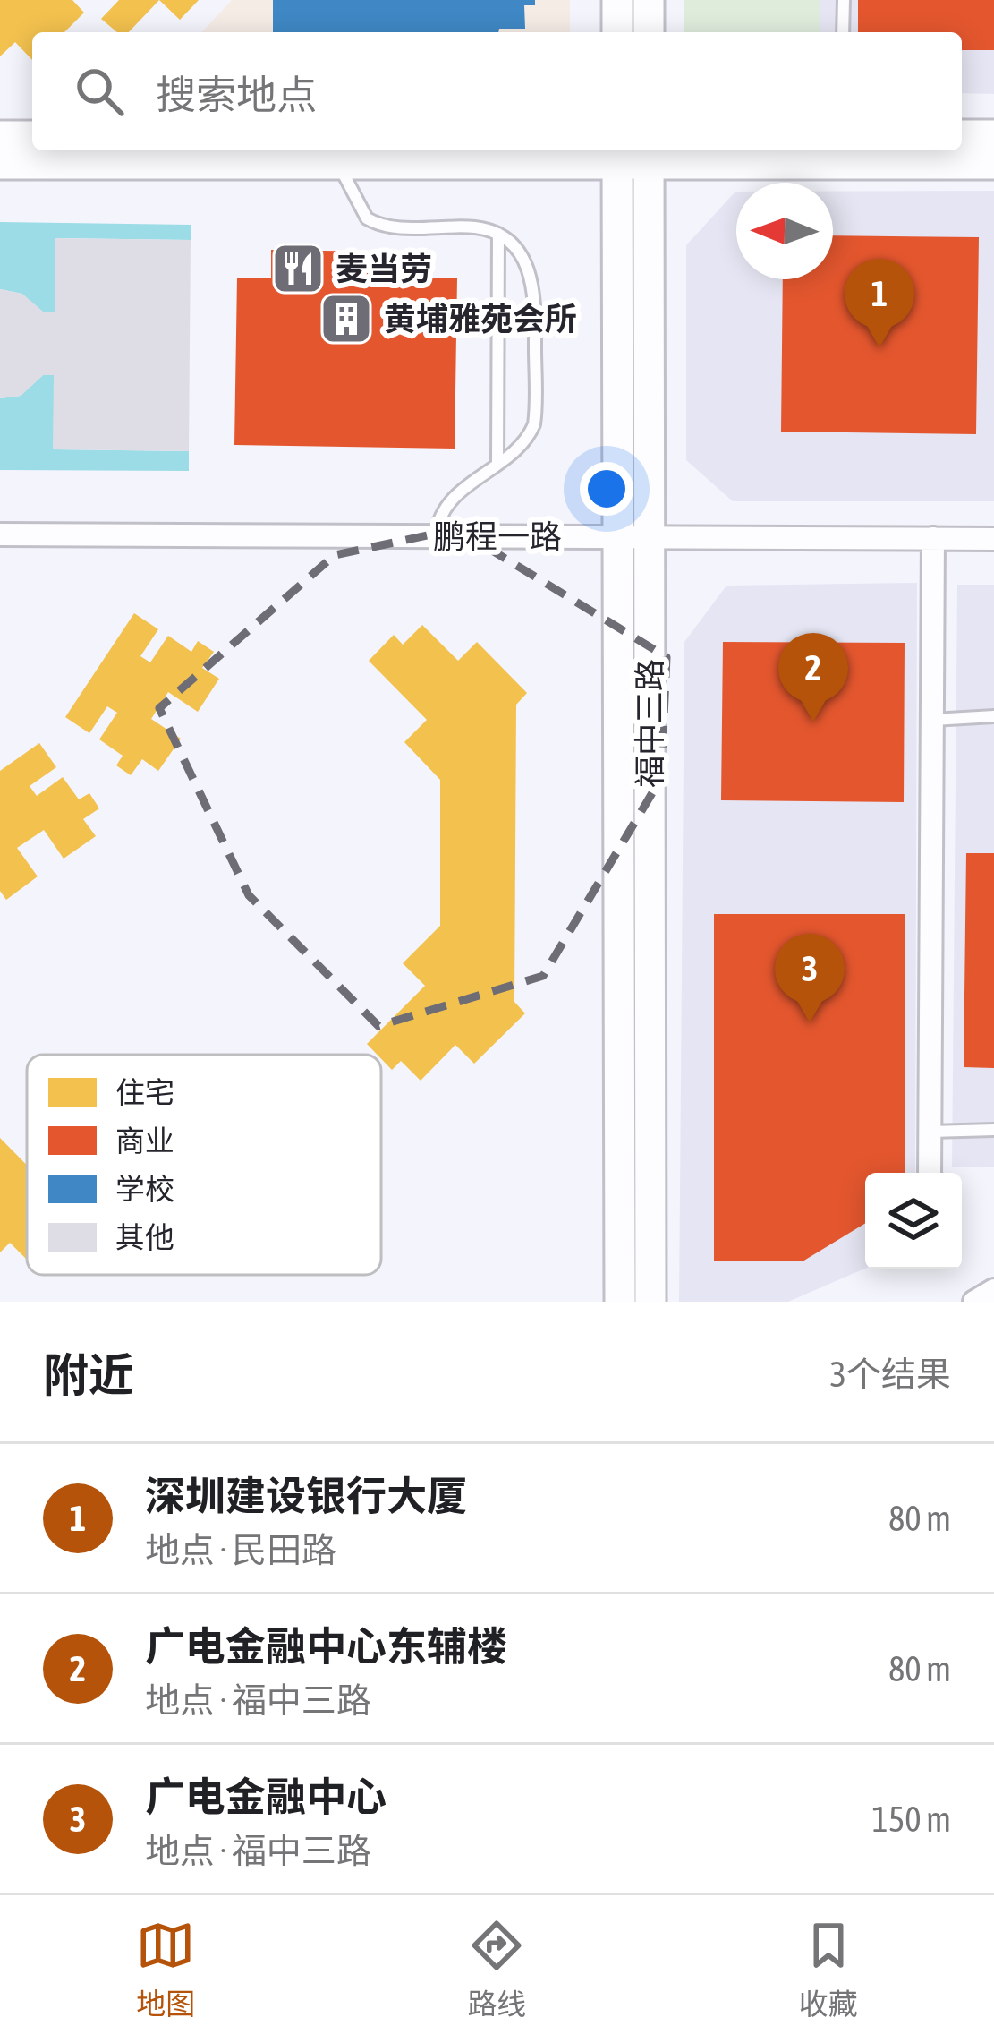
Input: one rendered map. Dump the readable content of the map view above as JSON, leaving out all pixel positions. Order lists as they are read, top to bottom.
{
  "streets": {
    "street": ["鹏程一路", "福中三路"]
  },
  "crossings": [
    ["鹏程一路", "福中三路"]
  ],
  "places": {
    "restaurant": ["麦当劳"],
    "building": ["黄埔雅苑会所"]
  },
  "legend": [
    "住宅",
    "商业",
    "学校",
    "其他"
  ],
  "north": "left",
  "page": {
    "search": "搜索地点",
    "pins": ["1", "2", "3"],
    "heading": ["附近", "3个结果"],
    "list": [
      {
        "mark": "1",
        "name": "深圳建设银行大厦",
        "note": "地点 · 民田路",
        "value": "80 m"
      },
      {
        "mark": "2",
        "name": "广电金融中心东辅楼",
        "note": "地点 · 福中三路",
        "value": "80 m"
      },
      {
        "mark": "3",
        "name": "广电金融中心",
        "note": "地点 · 福中三路",
        "value": "150 m"
      }
    ],
    "nav": ["地图", "路线", "收藏"]
  }
}
